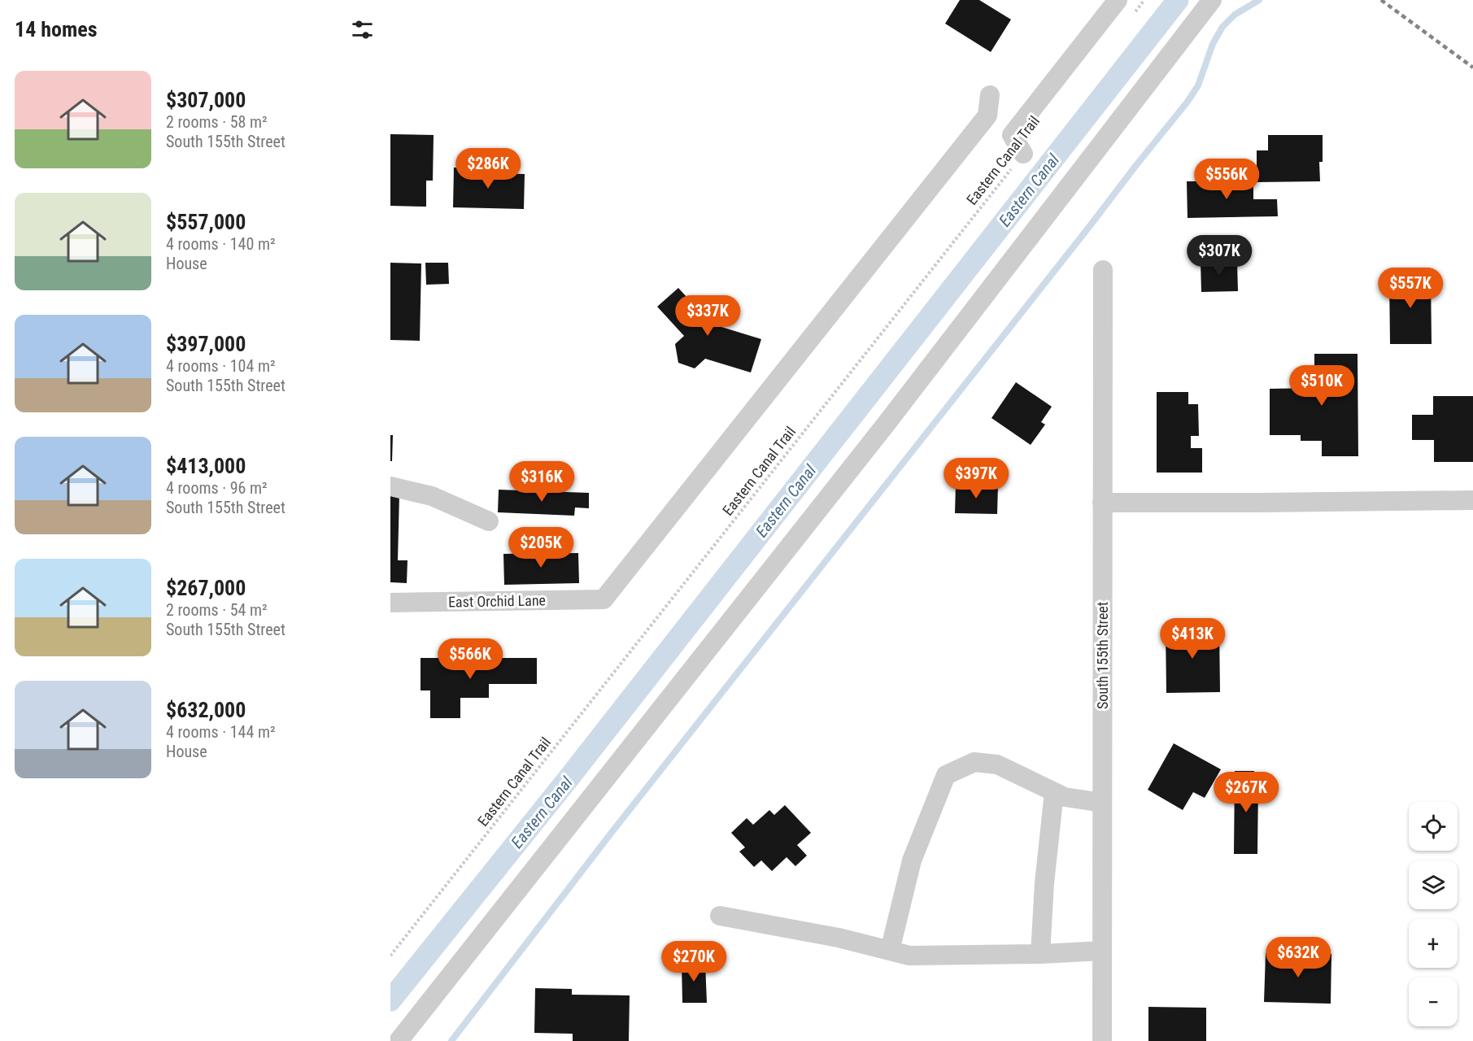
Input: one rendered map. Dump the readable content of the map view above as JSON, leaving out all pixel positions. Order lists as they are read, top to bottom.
{
  "streets": {
    "street": ["East Orchid Lane", "South 155th Street"],
    "path": ["Eastern Canal Trail"]
  },
  "water": ["Eastern Canal"],
  "page": {
    "heading": "14 homes",
    "list": [
      {
        "name": "$307,000",
        "note": "2 rooms · 58 m² · South 155th Street"
      },
      {
        "name": "$557,000",
        "note": "4 rooms · 140 m² · House"
      },
      {
        "name": "$397,000",
        "note": "4 rooms · 104 m² · South 155th Street"
      },
      {
        "name": "$413,000",
        "note": "4 rooms · 96 m² · South 155th Street"
      },
      {
        "name": "$267,000",
        "note": "2 rooms · 54 m² · South 155th Street"
      },
      {
        "name": "$632,000",
        "note": "4 rooms · 144 m² · House"
      }
    ],
    "price": [
      "$286K",
      "$556K",
      "$307K",
      "$557K",
      "$337K",
      "$510K",
      "$397K",
      "$316K",
      "$205K",
      "$413K",
      "$566K",
      "$267K",
      "$632K",
      "$270K"
    ],
    "map_buttons": ["+", "−"]
  }
}
